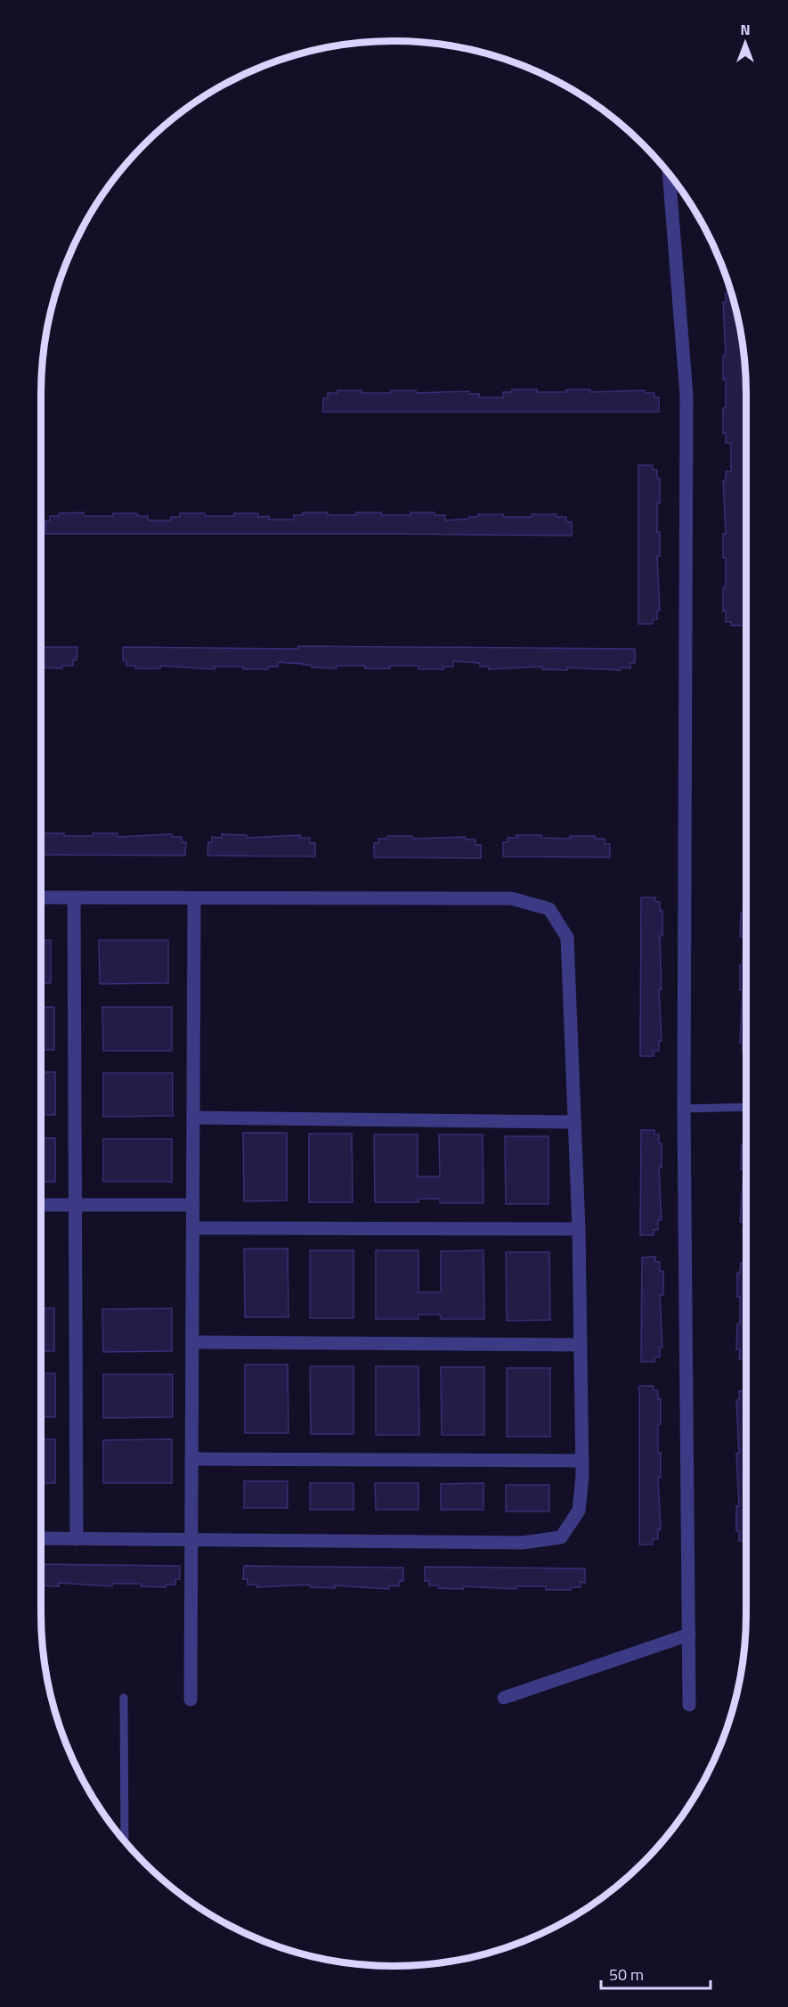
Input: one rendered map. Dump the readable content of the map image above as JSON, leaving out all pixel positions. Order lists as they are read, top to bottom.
{
  "scale_bar": "50 m",
  "north": "top"
}
